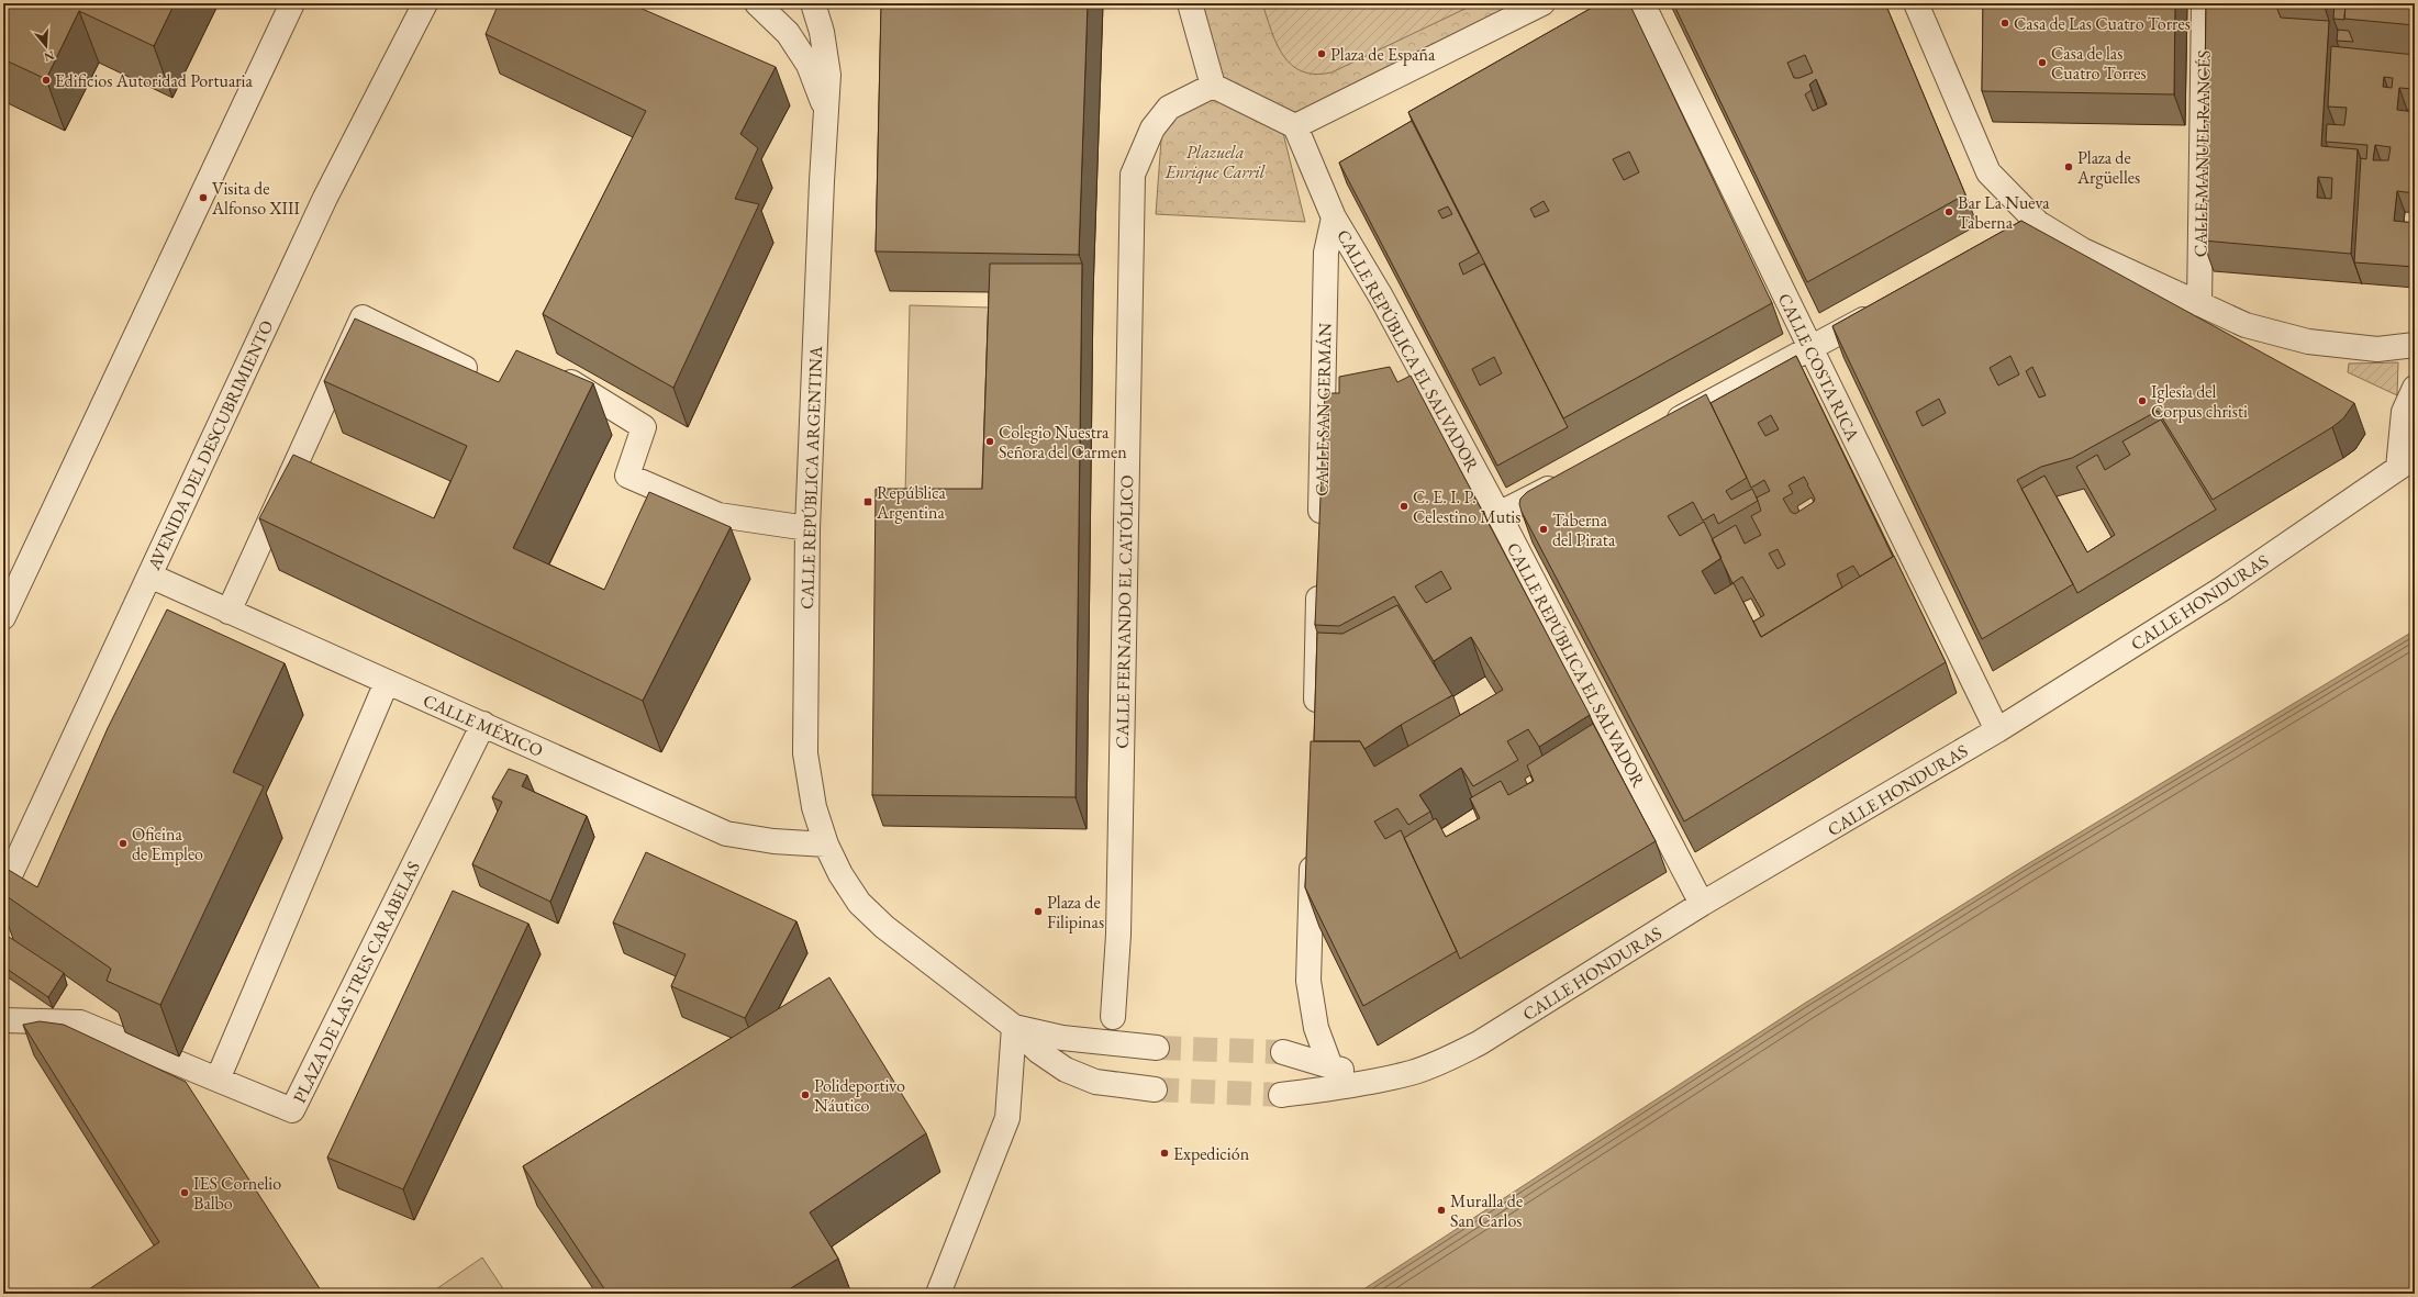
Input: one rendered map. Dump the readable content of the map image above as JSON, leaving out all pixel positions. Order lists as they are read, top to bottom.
{
  "streets": {
    "street": [
      "CALLE MANUEL RANCÉS",
      "CALLE REPÚBLICA EL SALVADOR",
      "CALLE COSTA RICA",
      "CALLE SAN GERMÁN",
      "AVENIDA DEL DESCUBRIMIENTO",
      "CALLE REPÚBLICA ARGENTINA",
      "CALLE HONDURAS",
      "CALLE FERNANDO EL CATÓLICO",
      "CALLE MÉXICO",
      "PLAZA DE LAS TRES CARABELAS"
    ]
  },
  "crossings": [
    ["CALLE REPÚBLICA EL SALVADOR", "CALLE SAN GERMÁN"],
    ["CALLE REPÚBLICA EL SALVADOR", "CALLE HONDURAS"],
    ["CALLE COSTA RICA", "CALLE HONDURAS"],
    ["AVENIDA DEL DESCUBRIMIENTO", "CALLE MÉXICO"],
    ["CALLE REPÚBLICA ARGENTINA", "CALLE MÉXICO"],
    ["CALLE MÉXICO", "PLAZA DE LAS TRES CARABELAS"]
  ],
  "parks": ["Plazuela Enrique Carril"],
  "places": {
    "other": [
      "Casa de Las Cuatro Torres",
      "Plaza de España",
      "Casa de las Cuatro Torres",
      "Edificios Autoridad Portuaria",
      "Plaza de Argüelles",
      "Visita de Alfonso XIII",
      "Bar La Nueva Taberna",
      "Iglesia del Corpus christi",
      "Colegio Nuestra Señora del Carmen",
      "C. E. I. P. Celestino Mutis",
      "Taberna del Pirata",
      "Oficina de Empleo",
      "Plaza de Filipinas",
      "Polideportivo Náutico",
      "Expedición",
      "IES Cornelio Balbo",
      "Muralla de San Carlos"
    ],
    "transit": ["República Argentina"]
  },
  "north": "bottom"
}
